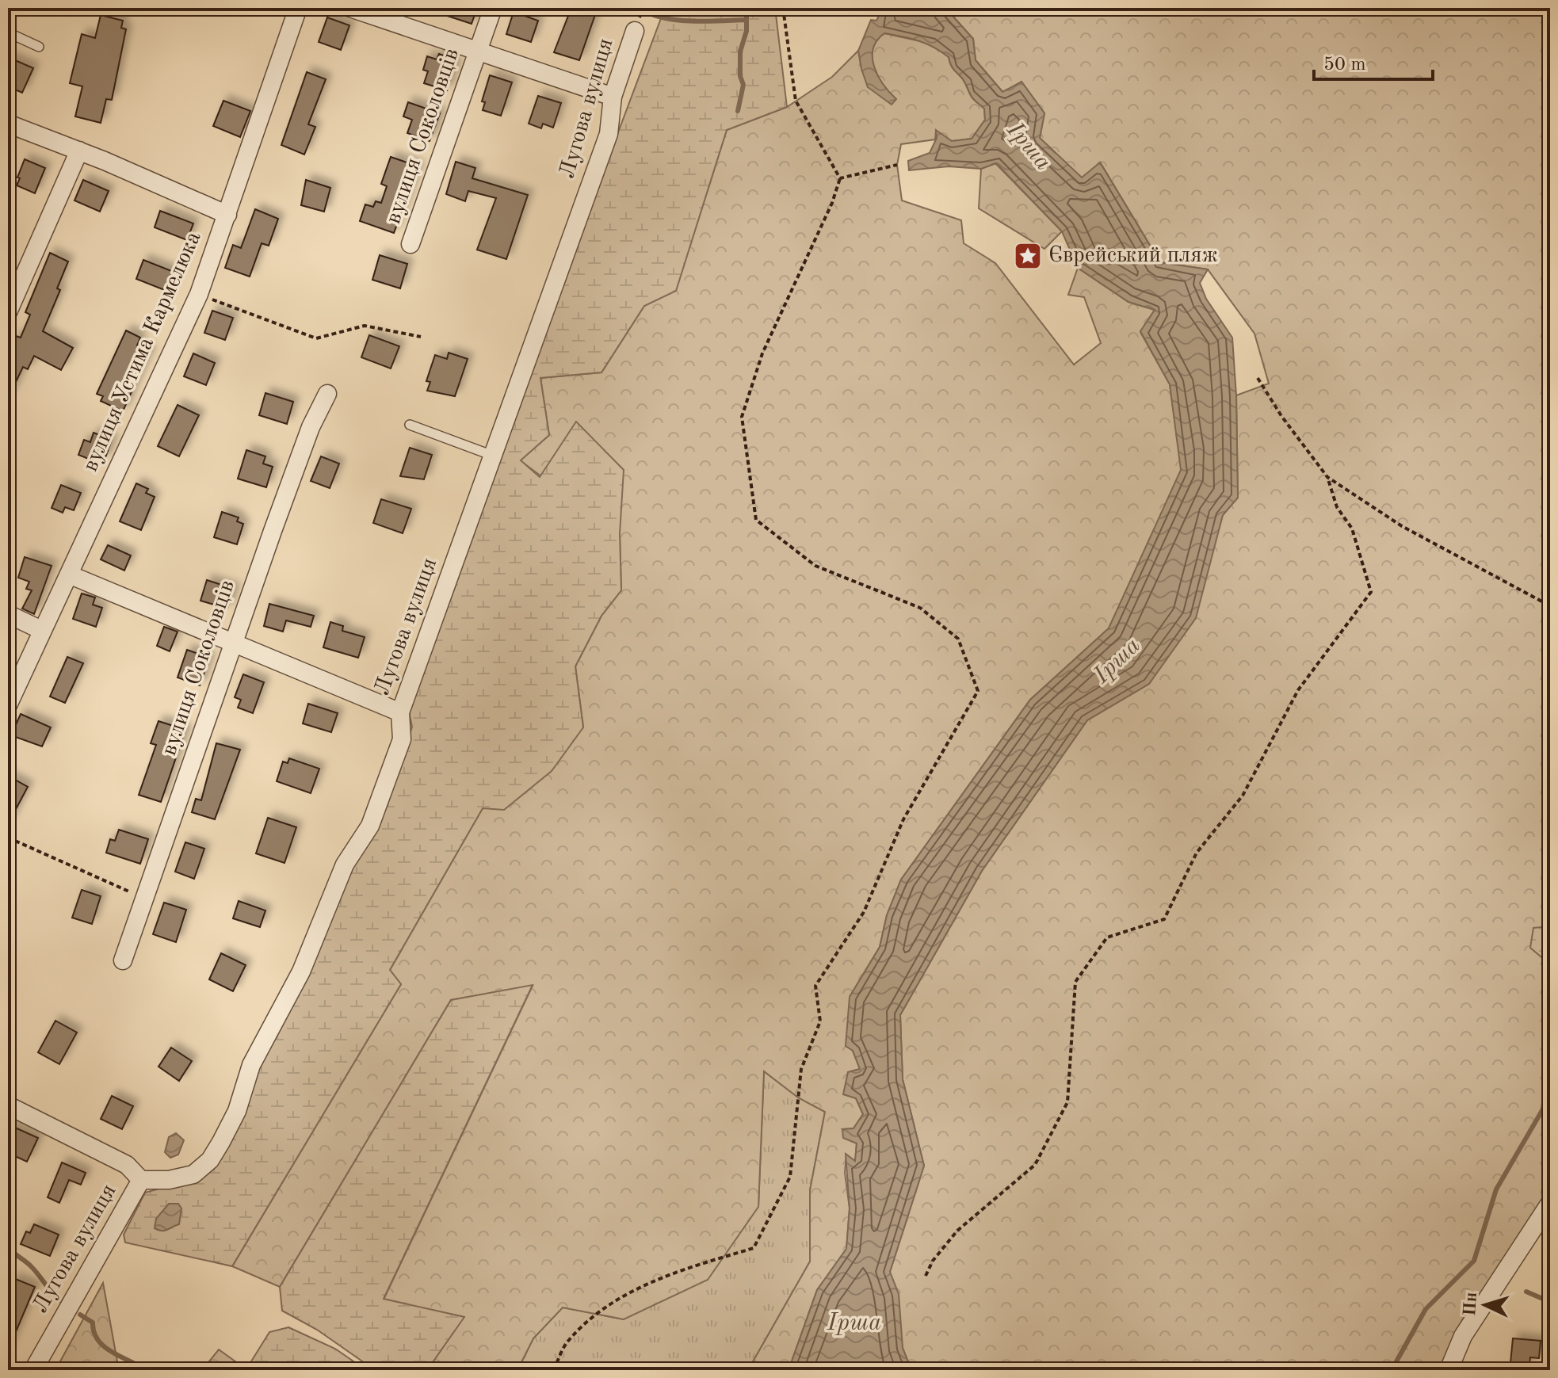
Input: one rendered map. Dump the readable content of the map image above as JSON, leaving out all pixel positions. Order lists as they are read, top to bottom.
{
  "streets": {
    "street": ["Лугова вулиця", "вулиця Соколовців", "вулиця Устима Кармелюка"]
  },
  "water": ["Ірша"],
  "places": {
    "place": ["Єврейський пляж"]
  },
  "scale_bar": "50 m",
  "north": "left"
}
